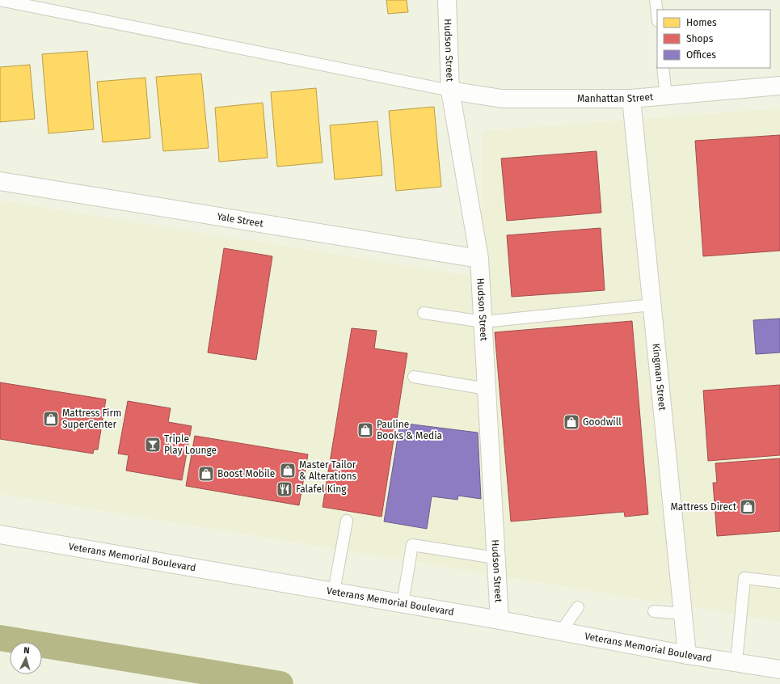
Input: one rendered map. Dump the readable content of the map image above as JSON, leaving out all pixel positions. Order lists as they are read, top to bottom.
{
  "streets": {
    "street": [
      "Hudson Street",
      "Manhattan Street",
      "Yale Street",
      "Kingman Street",
      "Veterans Memorial Boulevard"
    ]
  },
  "crossings": [
    ["Hudson Street", "Manhattan Street"],
    ["Hudson Street", "Yale Street"],
    ["Hudson Street", "Veterans Memorial Boulevard"],
    ["Manhattan Street", "Kingman Street"],
    ["Kingman Street", "Veterans Memorial Boulevard"]
  ],
  "places": {
    "shop": [
      "Mattress Firm SuperCenter",
      "Goodwill",
      "Pauline Books & Media",
      "Master Tailor & Alterations",
      "Boost Mobile",
      "Mattress Direct"
    ],
    "bar": ["Triple Play Lounge"],
    "restaurant": ["Falafel King"]
  },
  "legend": ["Homes", "Shops", "Offices"],
  "north": "top"
}
